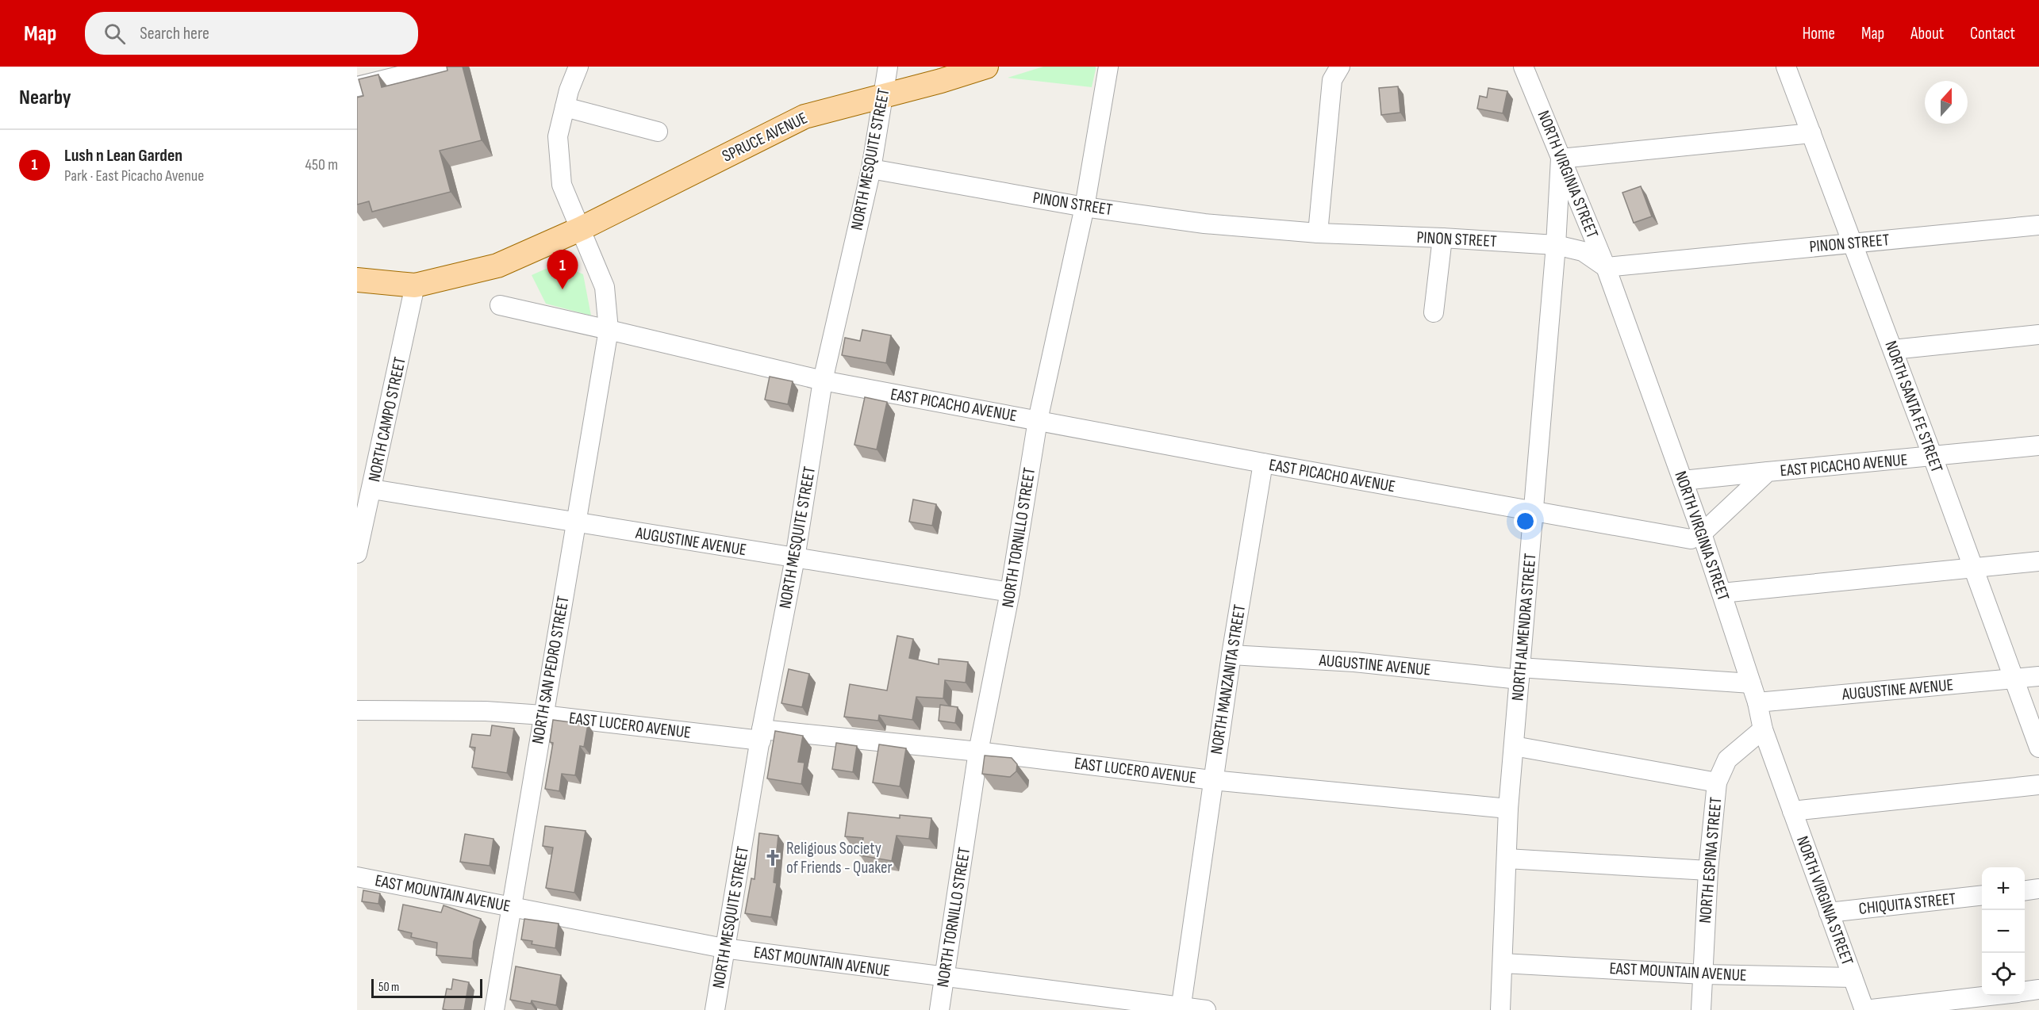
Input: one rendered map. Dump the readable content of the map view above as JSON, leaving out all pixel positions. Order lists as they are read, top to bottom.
{
  "streets": {
    "main road": ["SPRUCE AVENUE"],
    "street": [
      "NORTH MESQUITE STREET",
      "NORTH VIRGINIA STREET",
      "PINON STREET",
      "EAST PICACHO AVENUE",
      "NORTH SANTA FE STREET",
      "NORTH CAMPO STREET",
      "NORTH TORNILLO STREET",
      "AUGUSTINE AVENUE",
      "NORTH ALMENDRA STREET",
      "NORTH SAN PEDRO STREET",
      "NORTH MANZANITA STREET",
      "EAST LUCERO AVENUE",
      "NORTH ESPINA STREET",
      "EAST MOUNTAIN AVENUE",
      "CHIQUITA STREET"
    ]
  },
  "crossings": [
    ["SPRUCE AVENUE", "NORTH MESQUITE STREET"],
    ["NORTH MESQUITE STREET", "PINON STREET"],
    ["NORTH MESQUITE STREET", "EAST PICACHO AVENUE"],
    ["NORTH MESQUITE STREET", "AUGUSTINE AVENUE"],
    ["NORTH MESQUITE STREET", "EAST LUCERO AVENUE"],
    ["NORTH MESQUITE STREET", "EAST MOUNTAIN AVENUE"],
    ["NORTH VIRGINIA STREET", "PINON STREET"],
    ["NORTH VIRGINIA STREET", "EAST PICACHO AVENUE"],
    ["NORTH VIRGINIA STREET", "AUGUSTINE AVENUE"],
    ["NORTH VIRGINIA STREET", "NORTH ALMENDRA STREET"],
    ["NORTH VIRGINIA STREET", "NORTH ESPINA STREET"],
    ["NORTH VIRGINIA STREET", "EAST MOUNTAIN AVENUE"],
    ["NORTH VIRGINIA STREET", "CHIQUITA STREET"],
    ["PINON STREET", "NORTH SANTA FE STREET"],
    ["PINON STREET", "NORTH TORNILLO STREET"],
    ["PINON STREET", "NORTH ALMENDRA STREET"],
    ["EAST PICACHO AVENUE", "NORTH SANTA FE STREET"],
    ["EAST PICACHO AVENUE", "NORTH TORNILLO STREET"],
    ["EAST PICACHO AVENUE", "NORTH ALMENDRA STREET"],
    ["EAST PICACHO AVENUE", "NORTH SAN PEDRO STREET"],
    ["EAST PICACHO AVENUE", "NORTH MANZANITA STREET"],
    ["NORTH SANTA FE STREET", "AUGUSTINE AVENUE"],
    ["NORTH CAMPO STREET", "AUGUSTINE AVENUE"],
    ["NORTH TORNILLO STREET", "AUGUSTINE AVENUE"],
    ["NORTH TORNILLO STREET", "EAST LUCERO AVENUE"],
    ["NORTH TORNILLO STREET", "EAST MOUNTAIN AVENUE"],
    ["AUGUSTINE AVENUE", "NORTH ALMENDRA STREET"],
    ["AUGUSTINE AVENUE", "NORTH SAN PEDRO STREET"],
    ["AUGUSTINE AVENUE", "NORTH MANZANITA STREET"],
    ["NORTH ALMENDRA STREET", "EAST LUCERO AVENUE"],
    ["NORTH ALMENDRA STREET", "EAST MOUNTAIN AVENUE"],
    ["NORTH SAN PEDRO STREET", "EAST LUCERO AVENUE"],
    ["NORTH SAN PEDRO STREET", "EAST MOUNTAIN AVENUE"],
    ["NORTH MANZANITA STREET", "EAST LUCERO AVENUE"],
    ["NORTH MANZANITA STREET", "EAST MOUNTAIN AVENUE"],
    ["NORTH ESPINA STREET", "EAST MOUNTAIN AVENUE"]
  ],
  "places": {
    "church": ["Religious Society of Friends - Quaker"]
  },
  "scale_bar": "50 m",
  "north": "top",
  "page": {
    "header": "Map",
    "search": "Search here",
    "nav": [
      "Home",
      "Map",
      "About",
      "Contact"
    ],
    "heading": "Nearby",
    "list": [
      {
        "mark": "1",
        "name": "Lush n Lean Garden",
        "note": "Park · East Picacho Avenue",
        "value": "450 m"
      }
    ],
    "pins": "1",
    "map_buttons": ["+", "−"],
    "scale": "50 m"
  }
}
